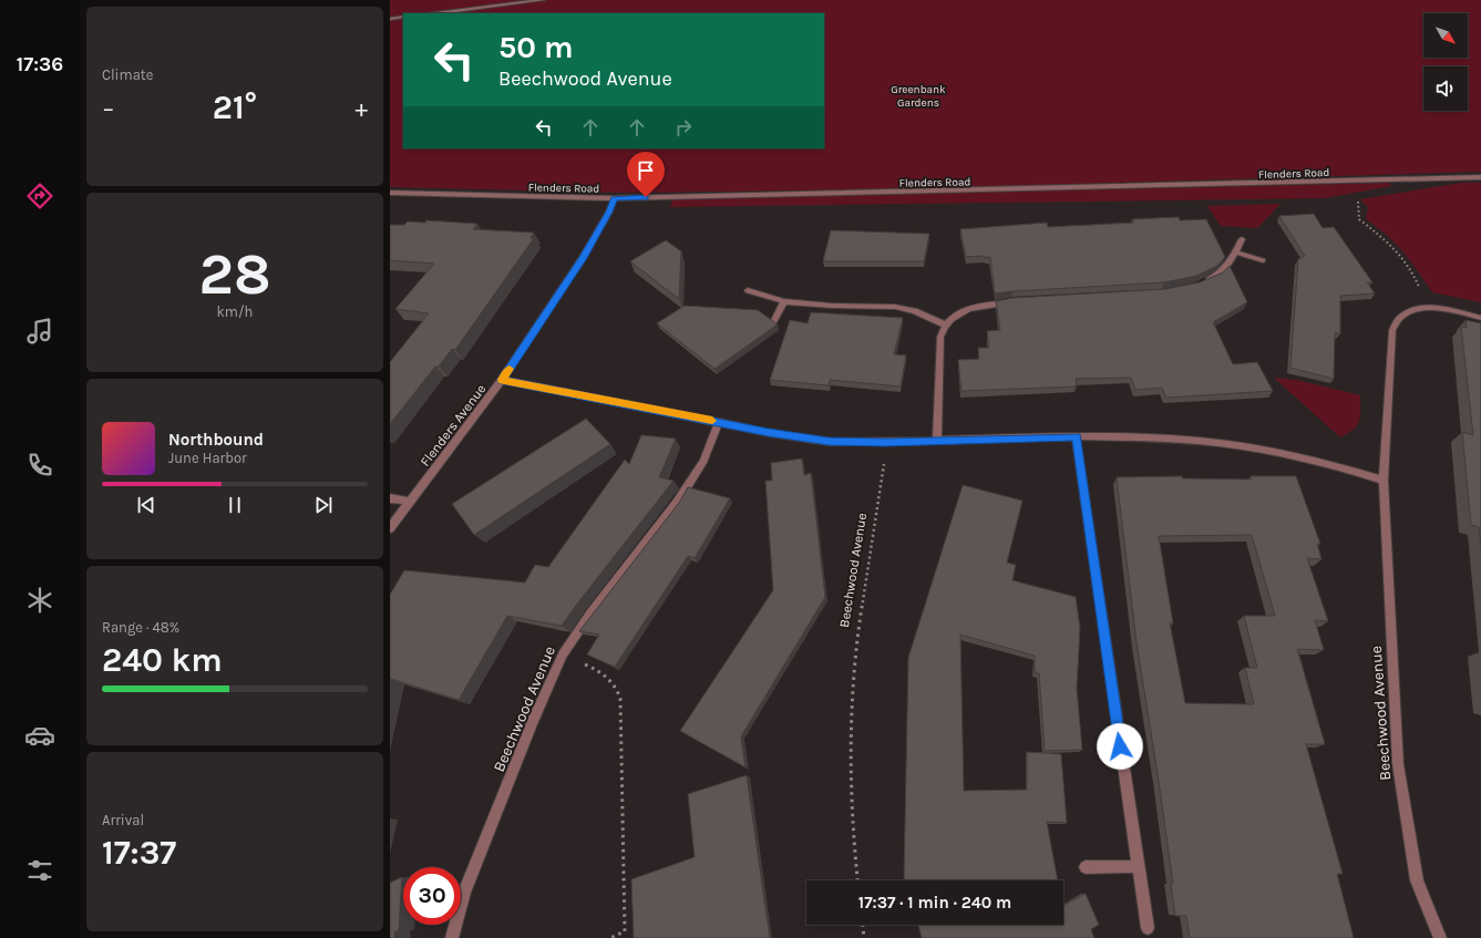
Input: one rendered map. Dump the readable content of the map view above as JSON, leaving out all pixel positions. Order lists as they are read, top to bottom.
{
  "streets": {
    "street": ["Flenders Road", "Flenders Avenue", "Beechwood Avenue"]
  },
  "crossings": [
    ["Flenders Road", "Flenders Avenue"]
  ],
  "parks": ["Greenbank Gardens"],
  "north": "bottom right",
  "page": {
    "tabs": "17:36",
    "tile": [
      "Climate",
      ["28", "km/h"],
      ["Range · 48%", "240 km"],
      ["Arrival", "17:37"]
    ],
    "turn": ["50 m", "Beechwood Avenue"],
    "heat": ["−", "21°", "+"],
    "song": ["Northbound", "June Harbor"],
    "limit": "30",
    "trip": "17:37 · 1 min · 240 m"
  }
}
